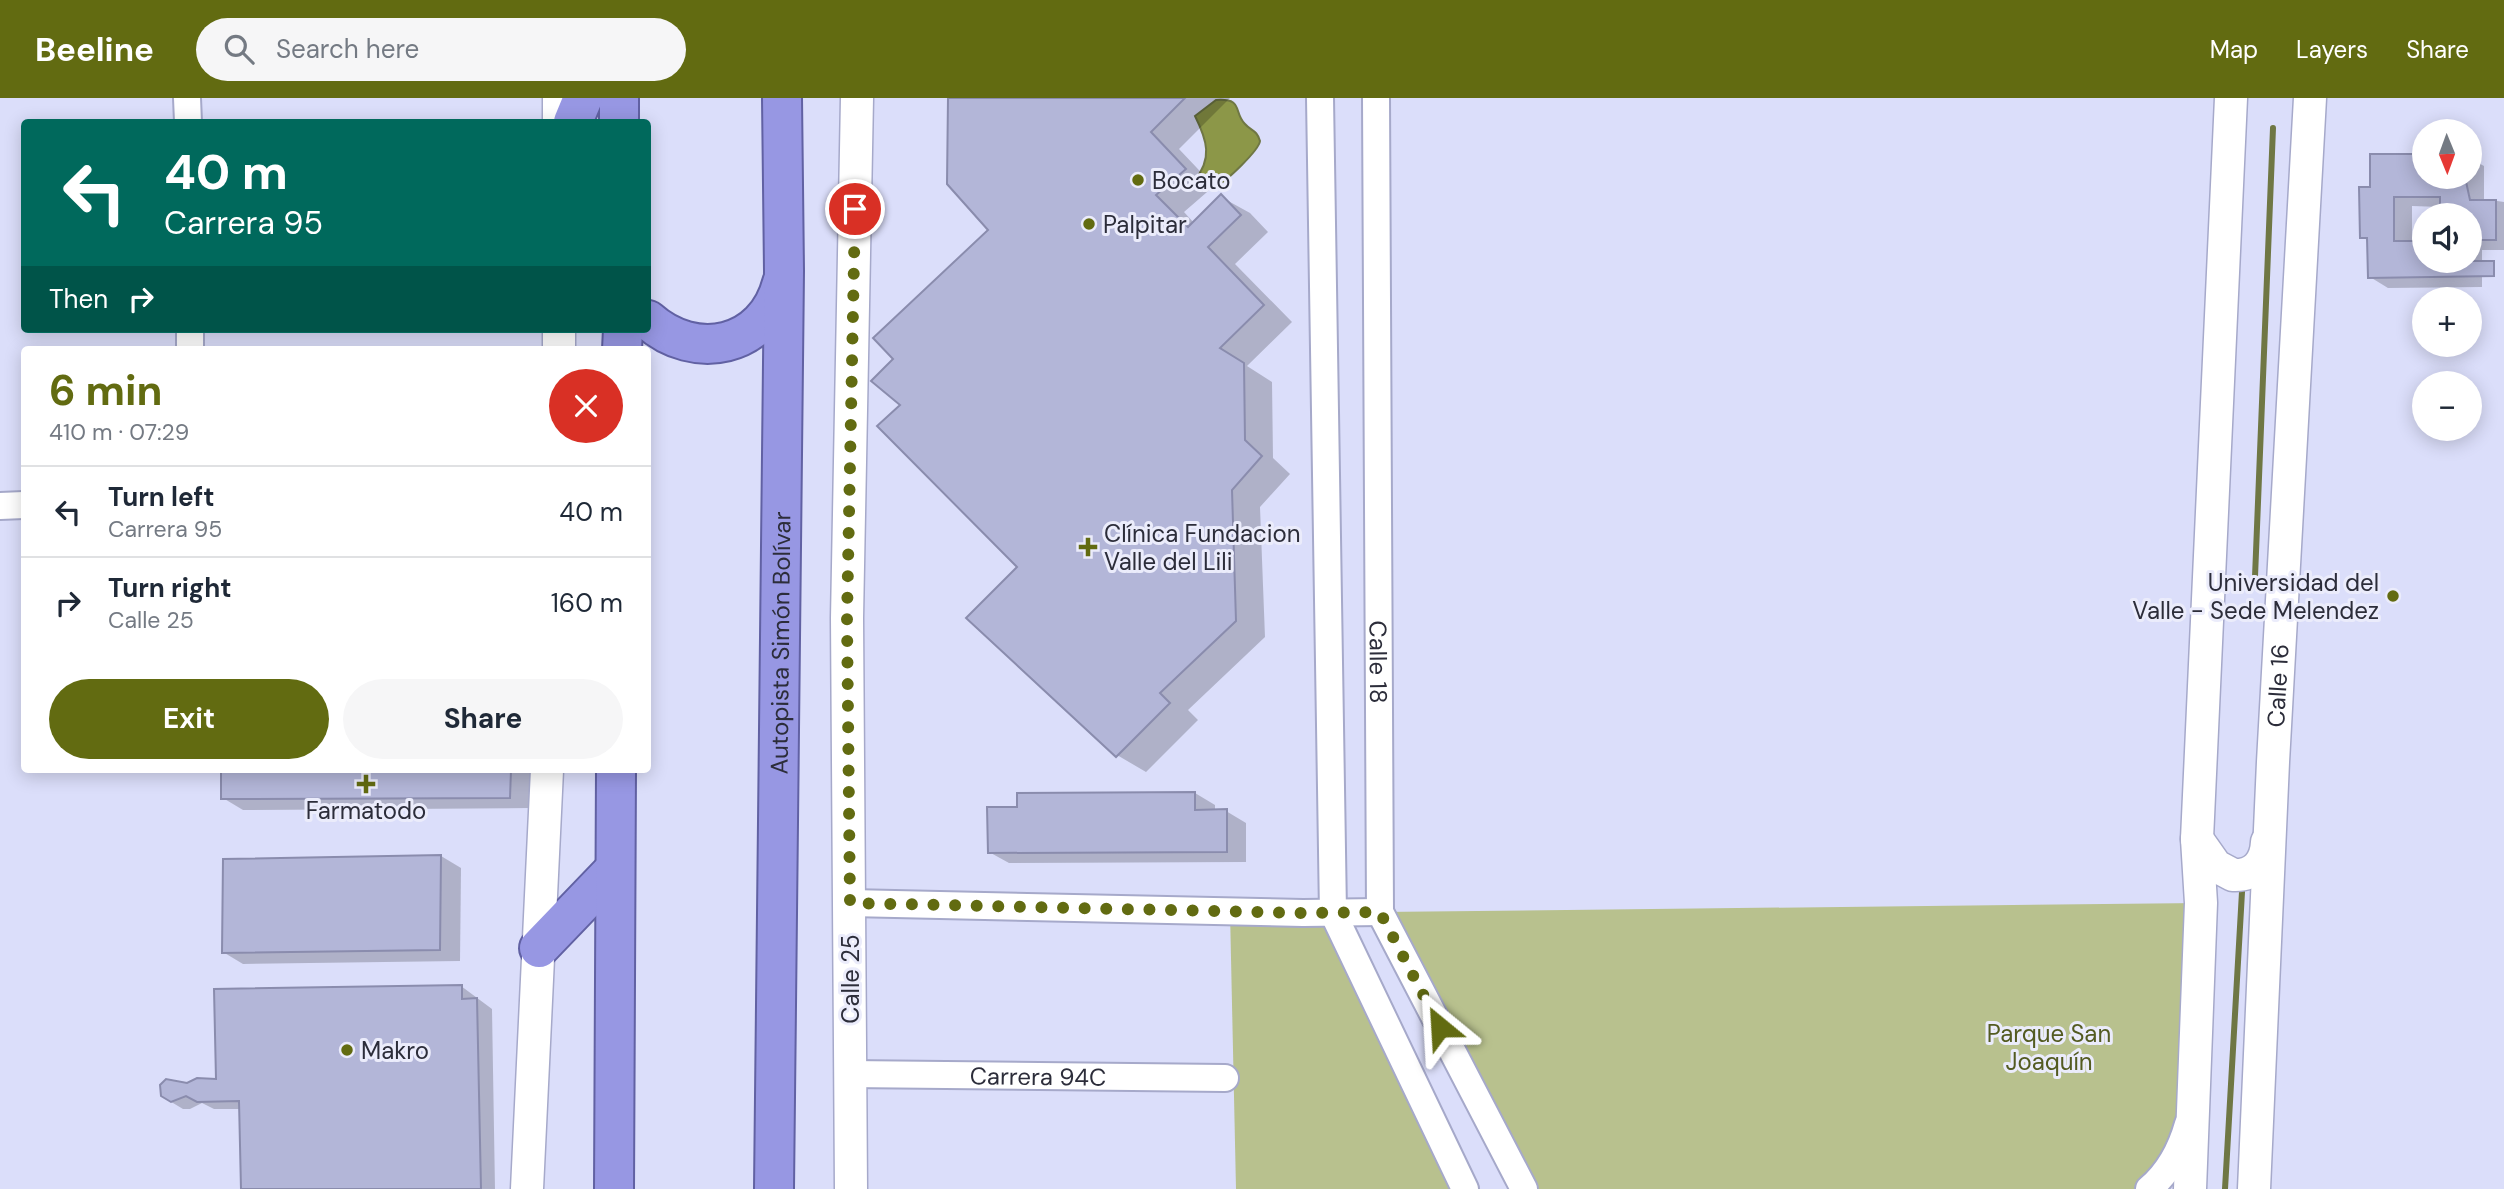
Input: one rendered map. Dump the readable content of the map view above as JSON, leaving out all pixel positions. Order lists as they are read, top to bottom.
{
  "streets": {
    "highway": ["Autopista Simón Bolívar"],
    "street": [
      "Calle 18",
      "Calle 16",
      "Calle 25",
      "Carrera 94C"
    ]
  },
  "crossings": [
    ["Calle 25", "Carrera 94C"]
  ],
  "parks": ["Parque San Joaquín"],
  "places": {
    "other": [
      "Bocato",
      "Palpitar",
      "Universidad del Valle - Sede Melendez",
      "Makro"
    ],
    "health": ["Clínica Fundacion Valle del Lili", "Farmatodo"]
  },
  "north": "bottom",
  "page": {
    "header": "Beeline",
    "search": "Search here",
    "nav": ["Map", "Layers", "Share"],
    "map_buttons": ["+", "−"],
    "turn": ["40 m", "Carrera 95"],
    "then": "Then",
    "heading": ["6 min", "410 m · 07:29"],
    "list": [
      {
        "name": "Turn left",
        "note": "Carrera 95",
        "value": "40 m"
      },
      {
        "name": "Turn right",
        "note": "Calle 25",
        "value": "160 m"
      }
    ],
    "buttons": ["Exit", "Share"]
  }
}
